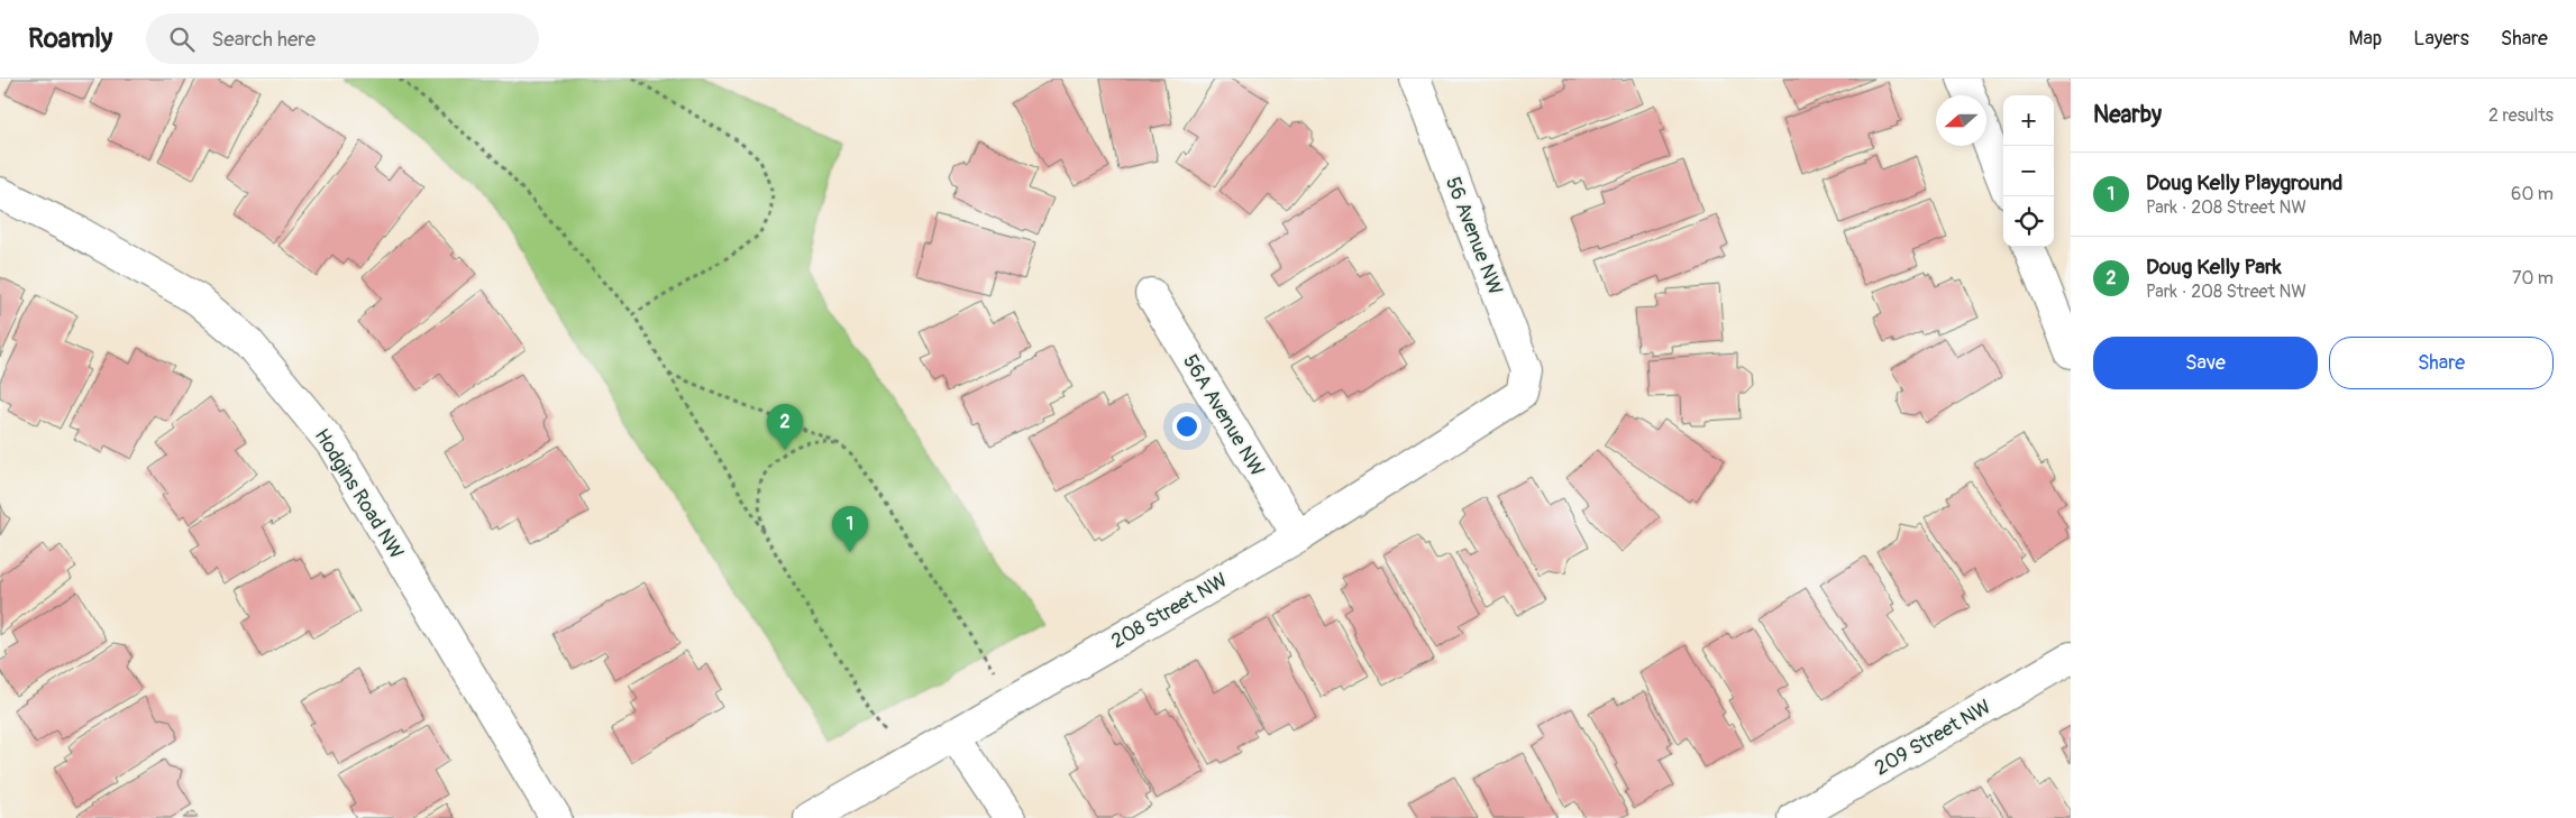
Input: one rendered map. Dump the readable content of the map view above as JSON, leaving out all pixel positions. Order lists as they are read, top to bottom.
{
  "streets": {
    "street": [
      "56 Avenue NW",
      "56A Avenue NW",
      "Hodgins Road NW",
      "208 Street NW",
      "209 Street NW"
    ]
  },
  "crossings": [
    ["56 Avenue NW", "208 Street NW"],
    ["56A Avenue NW", "208 Street NW"]
  ],
  "north": "left",
  "page": {
    "header": "Roamly",
    "search": "Search here",
    "nav": ["Map", "Layers", "Share"],
    "heading": ["Nearby", "2 results"],
    "map_buttons": ["+", "−"],
    "list": [
      {
        "mark": "1",
        "name": "Doug Kelly Playground",
        "note": "Park · 208 Street NW",
        "value": "60 m"
      },
      {
        "mark": "2",
        "name": "Doug Kelly Park",
        "note": "Park · 208 Street NW",
        "value": "70 m"
      }
    ],
    "buttons": ["Save", "Share"],
    "pins": ["2", "1"]
  }
}
